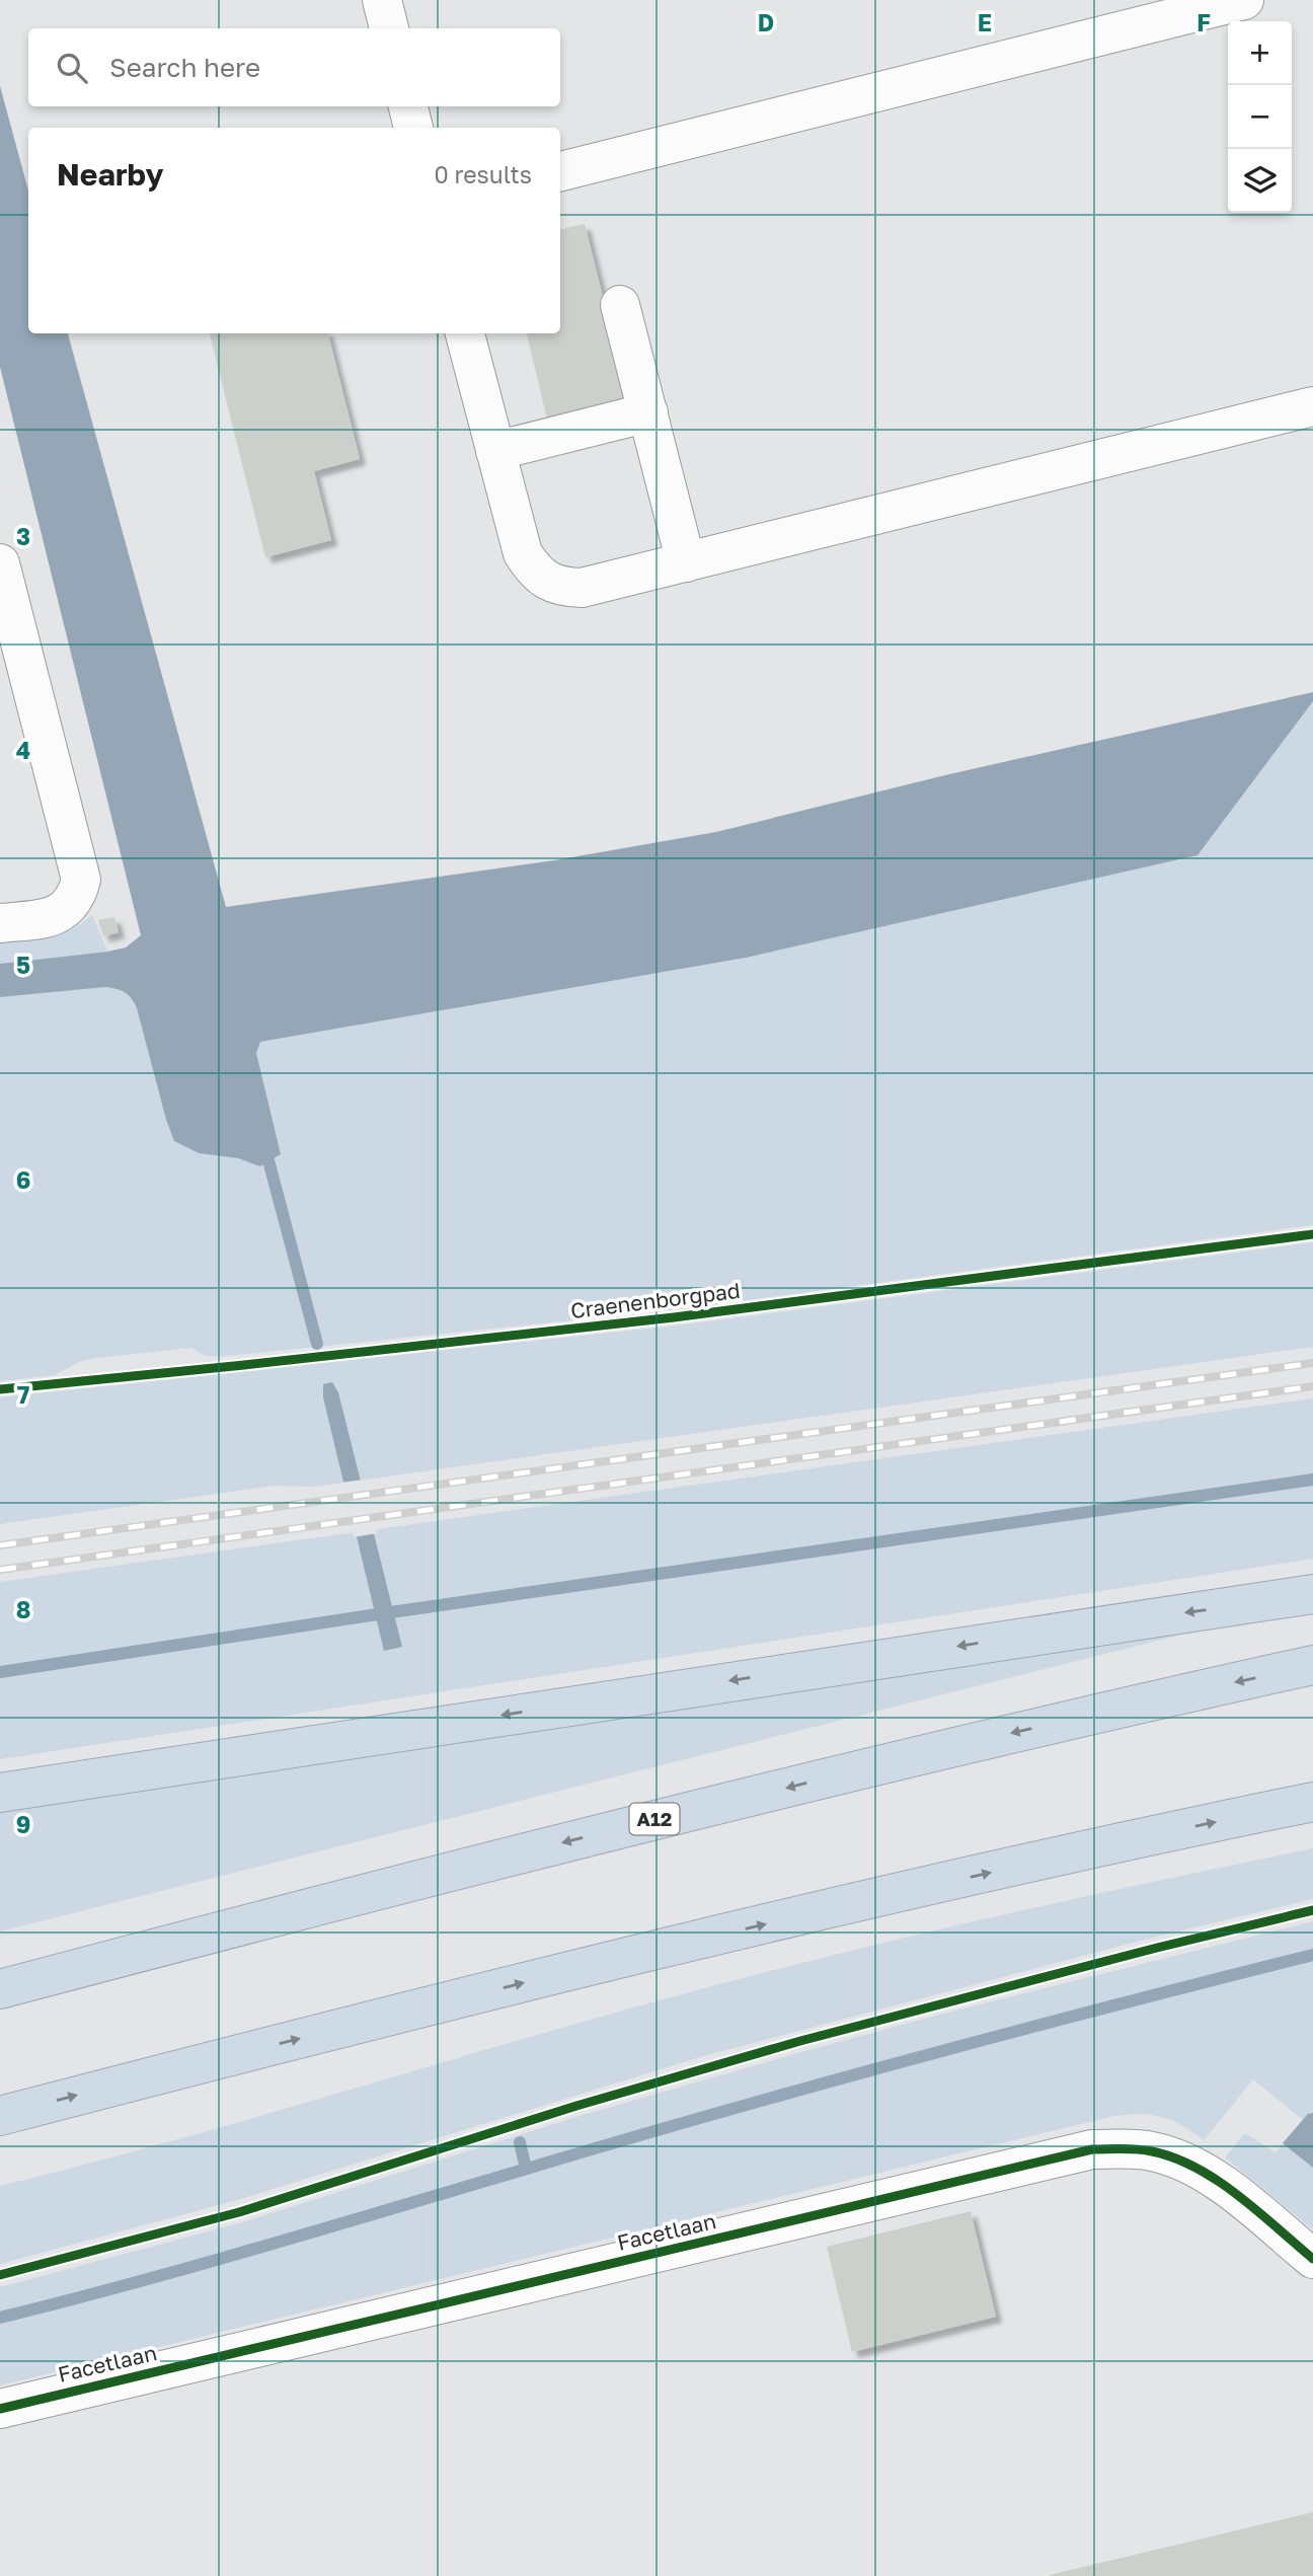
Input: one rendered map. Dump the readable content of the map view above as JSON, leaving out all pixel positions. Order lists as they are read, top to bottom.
{
  "streets": {
    "highway": ["A12"],
    "street": ["Facetlaan"],
    "cycle path": ["Craenenborgpad"]
  },
  "page": {
    "map_buttons": ["+", "−"],
    "search": "Search here",
    "heading": ["Nearby", "0 results"]
  },
  "grid": {
    "columns": ["D", "E", "F"],
    "rows": [
      "3",
      "4",
      "5",
      "6",
      "7",
      "8",
      "9"
    ]
  }
}
